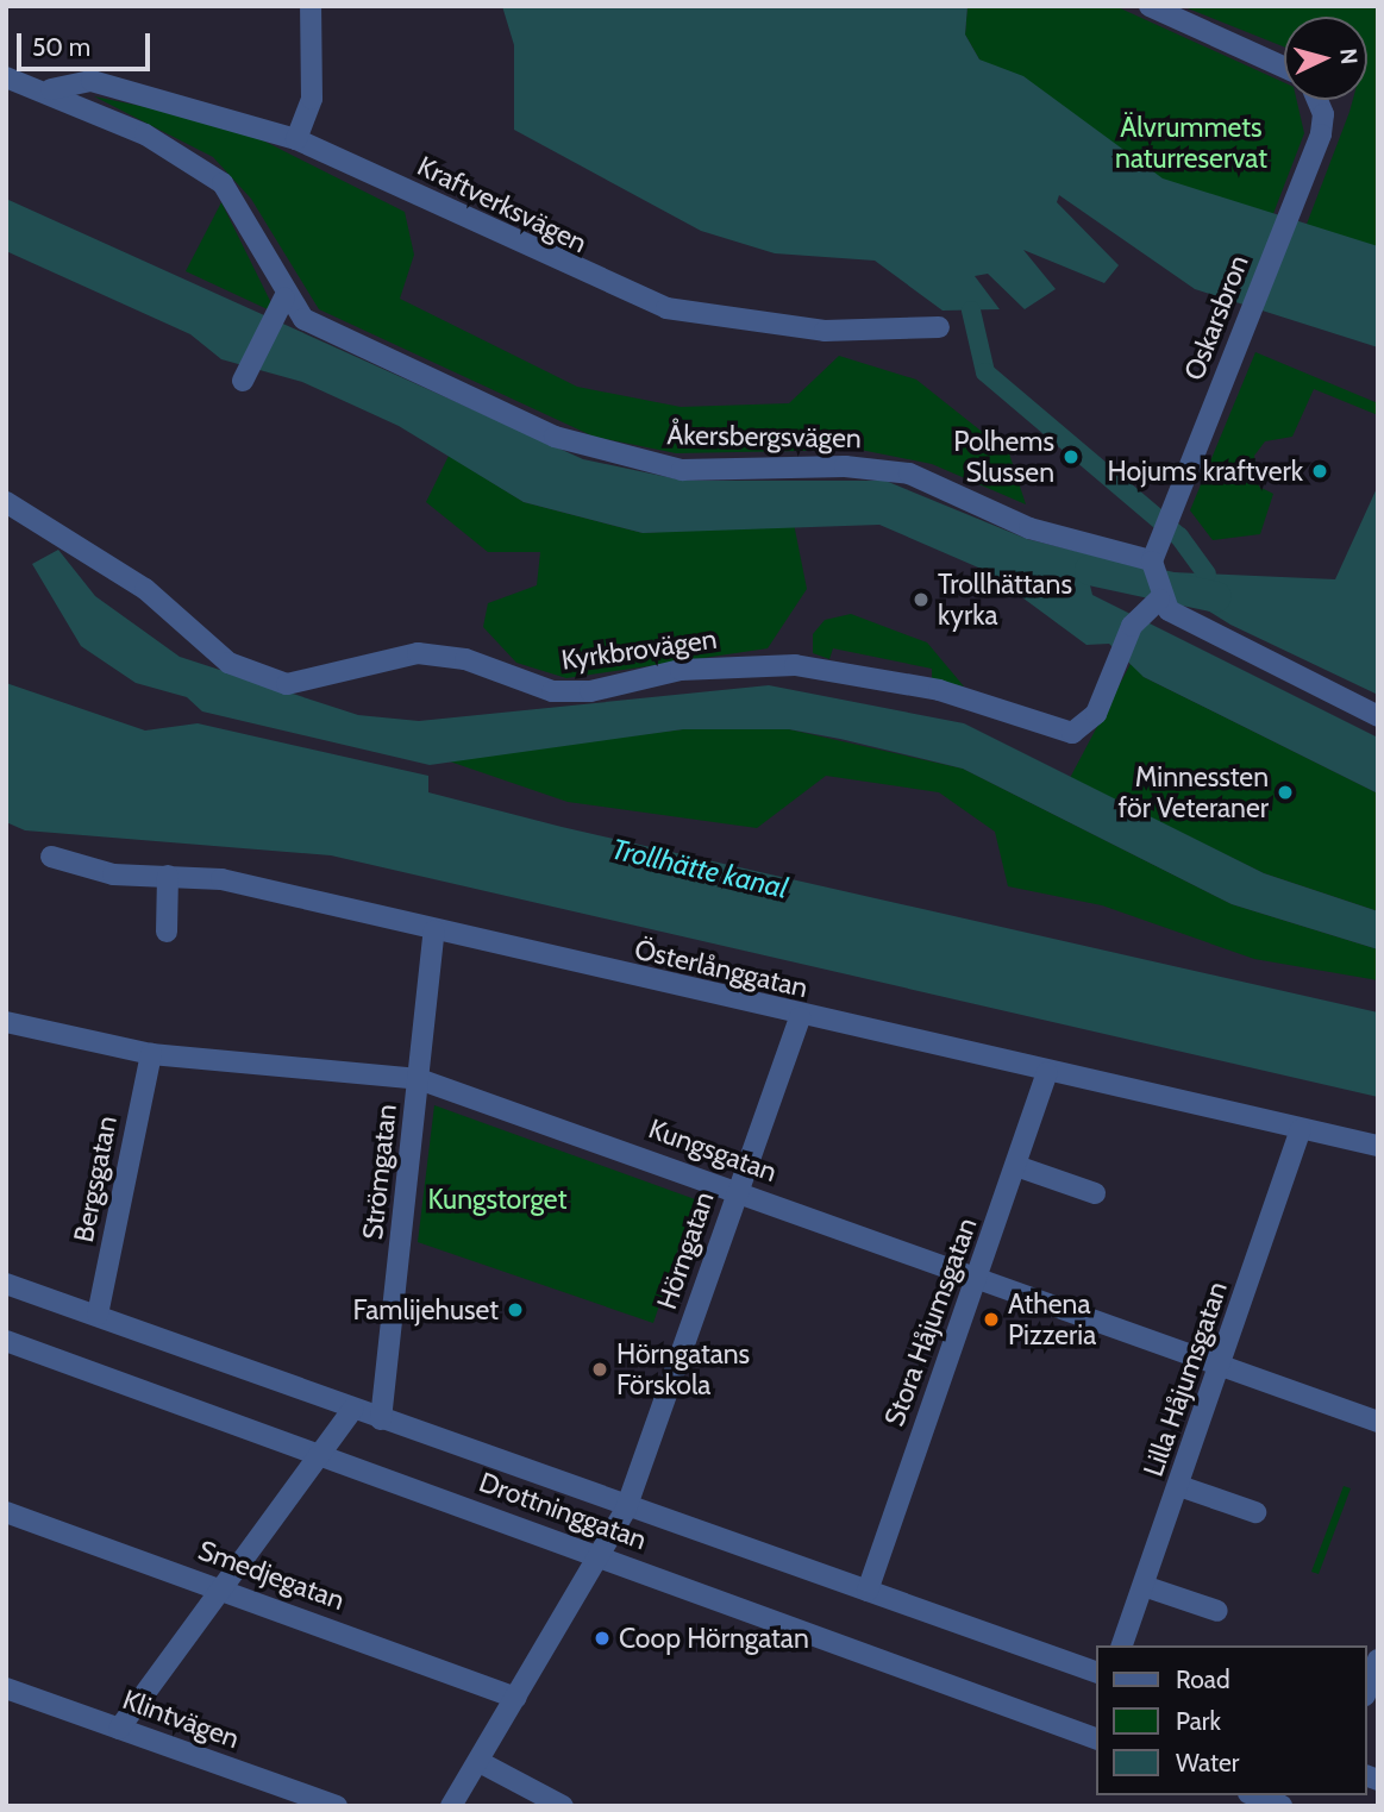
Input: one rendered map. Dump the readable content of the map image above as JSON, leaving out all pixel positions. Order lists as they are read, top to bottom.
{
  "streets": {
    "street": [
      "Kraftverksvägen",
      "Oskarsbron",
      "Åkersbergsvägen",
      "Kyrkbrovägen",
      "Österlånggatan",
      "Kungsgatan",
      "Strömgatan",
      "Bergsgatan",
      "Hörngatan",
      "Stora Håjumsgatan",
      "Lilla Håjumsgatan",
      "Drottninggatan",
      "Smedjegatan",
      "Klintvägen"
    ]
  },
  "crossings": [
    ["Kraftverksvägen", "Åkersbergsvägen"],
    ["Oskarsbron", "Åkersbergsvägen"],
    ["Österlånggatan", "Strömgatan"],
    ["Österlånggatan", "Hörngatan"],
    ["Österlånggatan", "Stora Håjumsgatan"],
    ["Österlånggatan", "Lilla Håjumsgatan"],
    ["Kungsgatan", "Strömgatan"],
    ["Kungsgatan", "Bergsgatan"],
    ["Kungsgatan", "Hörngatan"],
    ["Kungsgatan", "Stora Håjumsgatan"],
    ["Kungsgatan", "Lilla Håjumsgatan"],
    ["Strömgatan", "Drottninggatan"],
    ["Bergsgatan", "Drottninggatan"],
    ["Hörngatan", "Drottninggatan"],
    ["Hörngatan", "Smedjegatan"],
    ["Stora Håjumsgatan", "Drottninggatan"]
  ],
  "water": ["Trollhätte kanal"],
  "parks": ["Älvrummets naturreservat", "Kungstorget"],
  "places": [
    "Polhems Slussen",
    "Hojums kraftverk",
    "Trollhättans kyrka",
    "Minnessten för Veteraner",
    "Famlijehuset",
    "Athena Pizzeria",
    "Hörngatans Förskola",
    "Coop Hörngatan"
  ],
  "legend": ["Road", "Park", "Water"],
  "scale_bar": "50 m",
  "north": "right"
}
